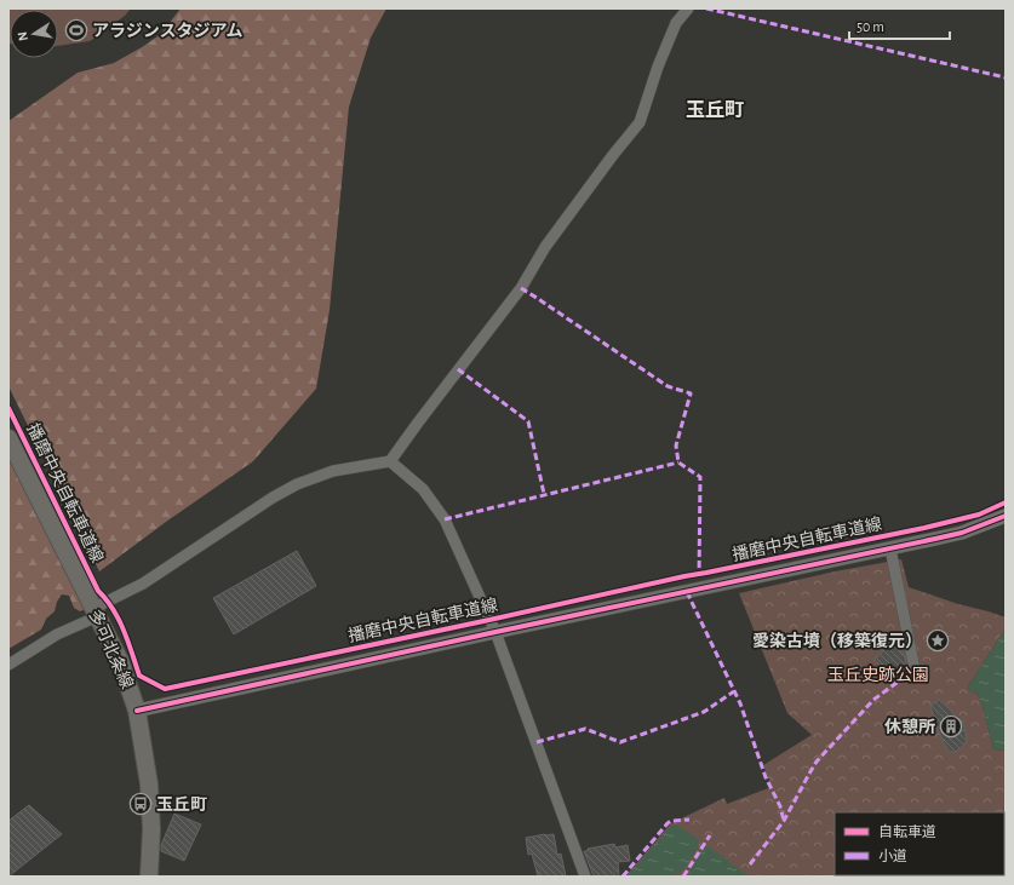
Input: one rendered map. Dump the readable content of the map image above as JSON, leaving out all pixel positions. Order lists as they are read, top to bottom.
{
  "streets": {
    "main road": ["多可北条線"],
    "cycle path": ["播磨中央自転車道線"]
  },
  "districts": ["玉丘町"],
  "parks": ["玉丘史跡公園"],
  "places": {
    "sports": ["アラジンスタジアム"],
    "place": ["愛染古墳（移築復元）"],
    "building": ["休憩所"],
    "bus stop": ["玉丘町"]
  },
  "legend": ["自転車道", "小道"],
  "scale_bar": "50 m",
  "north": "left"
}
